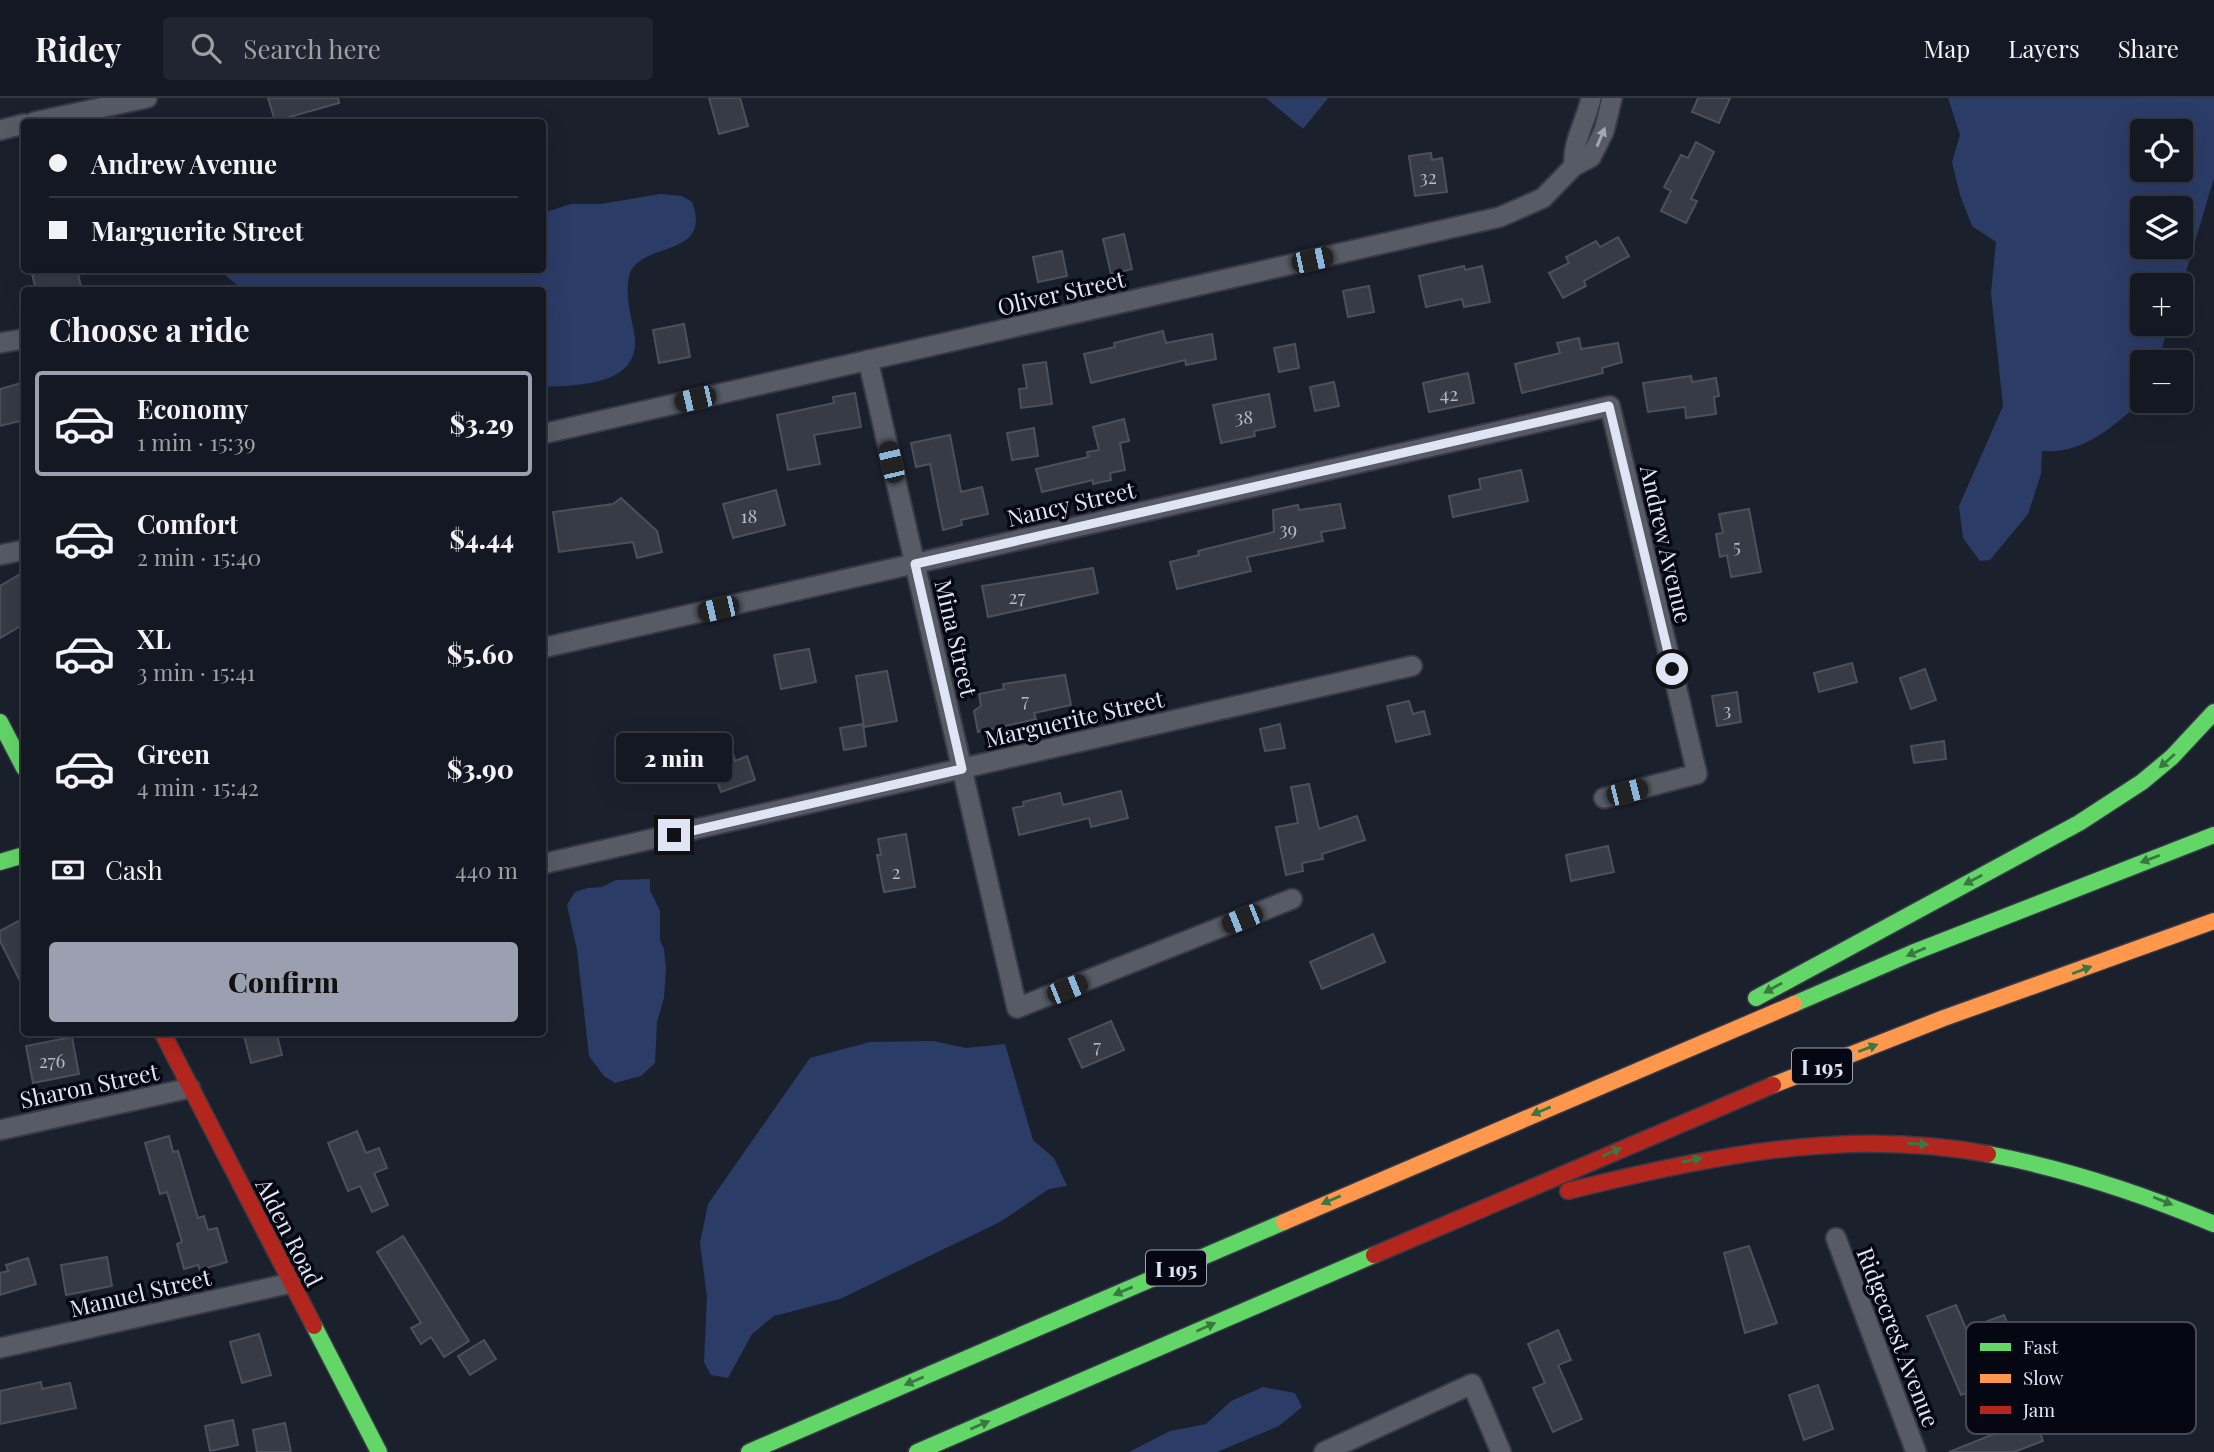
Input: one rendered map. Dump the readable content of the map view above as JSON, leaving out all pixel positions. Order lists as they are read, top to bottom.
{
  "streets": {
    "main road": ["I 195", "Alden Road"],
    "street": [
      "Oliver Street",
      "Nancy Street",
      "Andrew Avenue",
      "Mina Street",
      "Marguerite Street",
      "Sharon Street",
      "Manuel Street",
      "Ridgecrest Avenue"
    ]
  },
  "crossings": [
    ["Oliver Street", "Mina Street"],
    ["Nancy Street", "Andrew Avenue"],
    ["Nancy Street", "Mina Street"],
    ["Mina Street", "Marguerite Street"],
    ["Sharon Street", "Alden Road"],
    ["Alden Road", "Manuel Street"]
  ],
  "house_numbers": [
    "32",
    "42",
    "38",
    "18",
    "39",
    "5",
    "27",
    "7",
    "3",
    "2",
    "7",
    "276"
  ],
  "legend": ["Fast", "Slow", "Jam"],
  "page": {
    "header": "Ridey",
    "search": "Search here",
    "nav": ["Map", "Layers", "Share"],
    "map_buttons": ["+", "−"],
    "banner": ["Andrew Avenue", "Marguerite Street"],
    "heading": "Choose a ride",
    "list": [
      {
        "name": "Economy",
        "note": "1 min · 15:39",
        "value": "$3.29"
      },
      {
        "name": "Comfort",
        "note": "2 min · 15:40",
        "value": "$4.44"
      },
      {
        "name": "XL",
        "note": "3 min · 15:41",
        "value": "$5.60"
      },
      {
        "name": "Green",
        "note": "4 min · 15:42",
        "value": "$3.90"
      }
    ],
    "bubble": "2 min",
    "pay": ["Cash", "440 m"],
    "buttons": "Confirm"
  }
}
